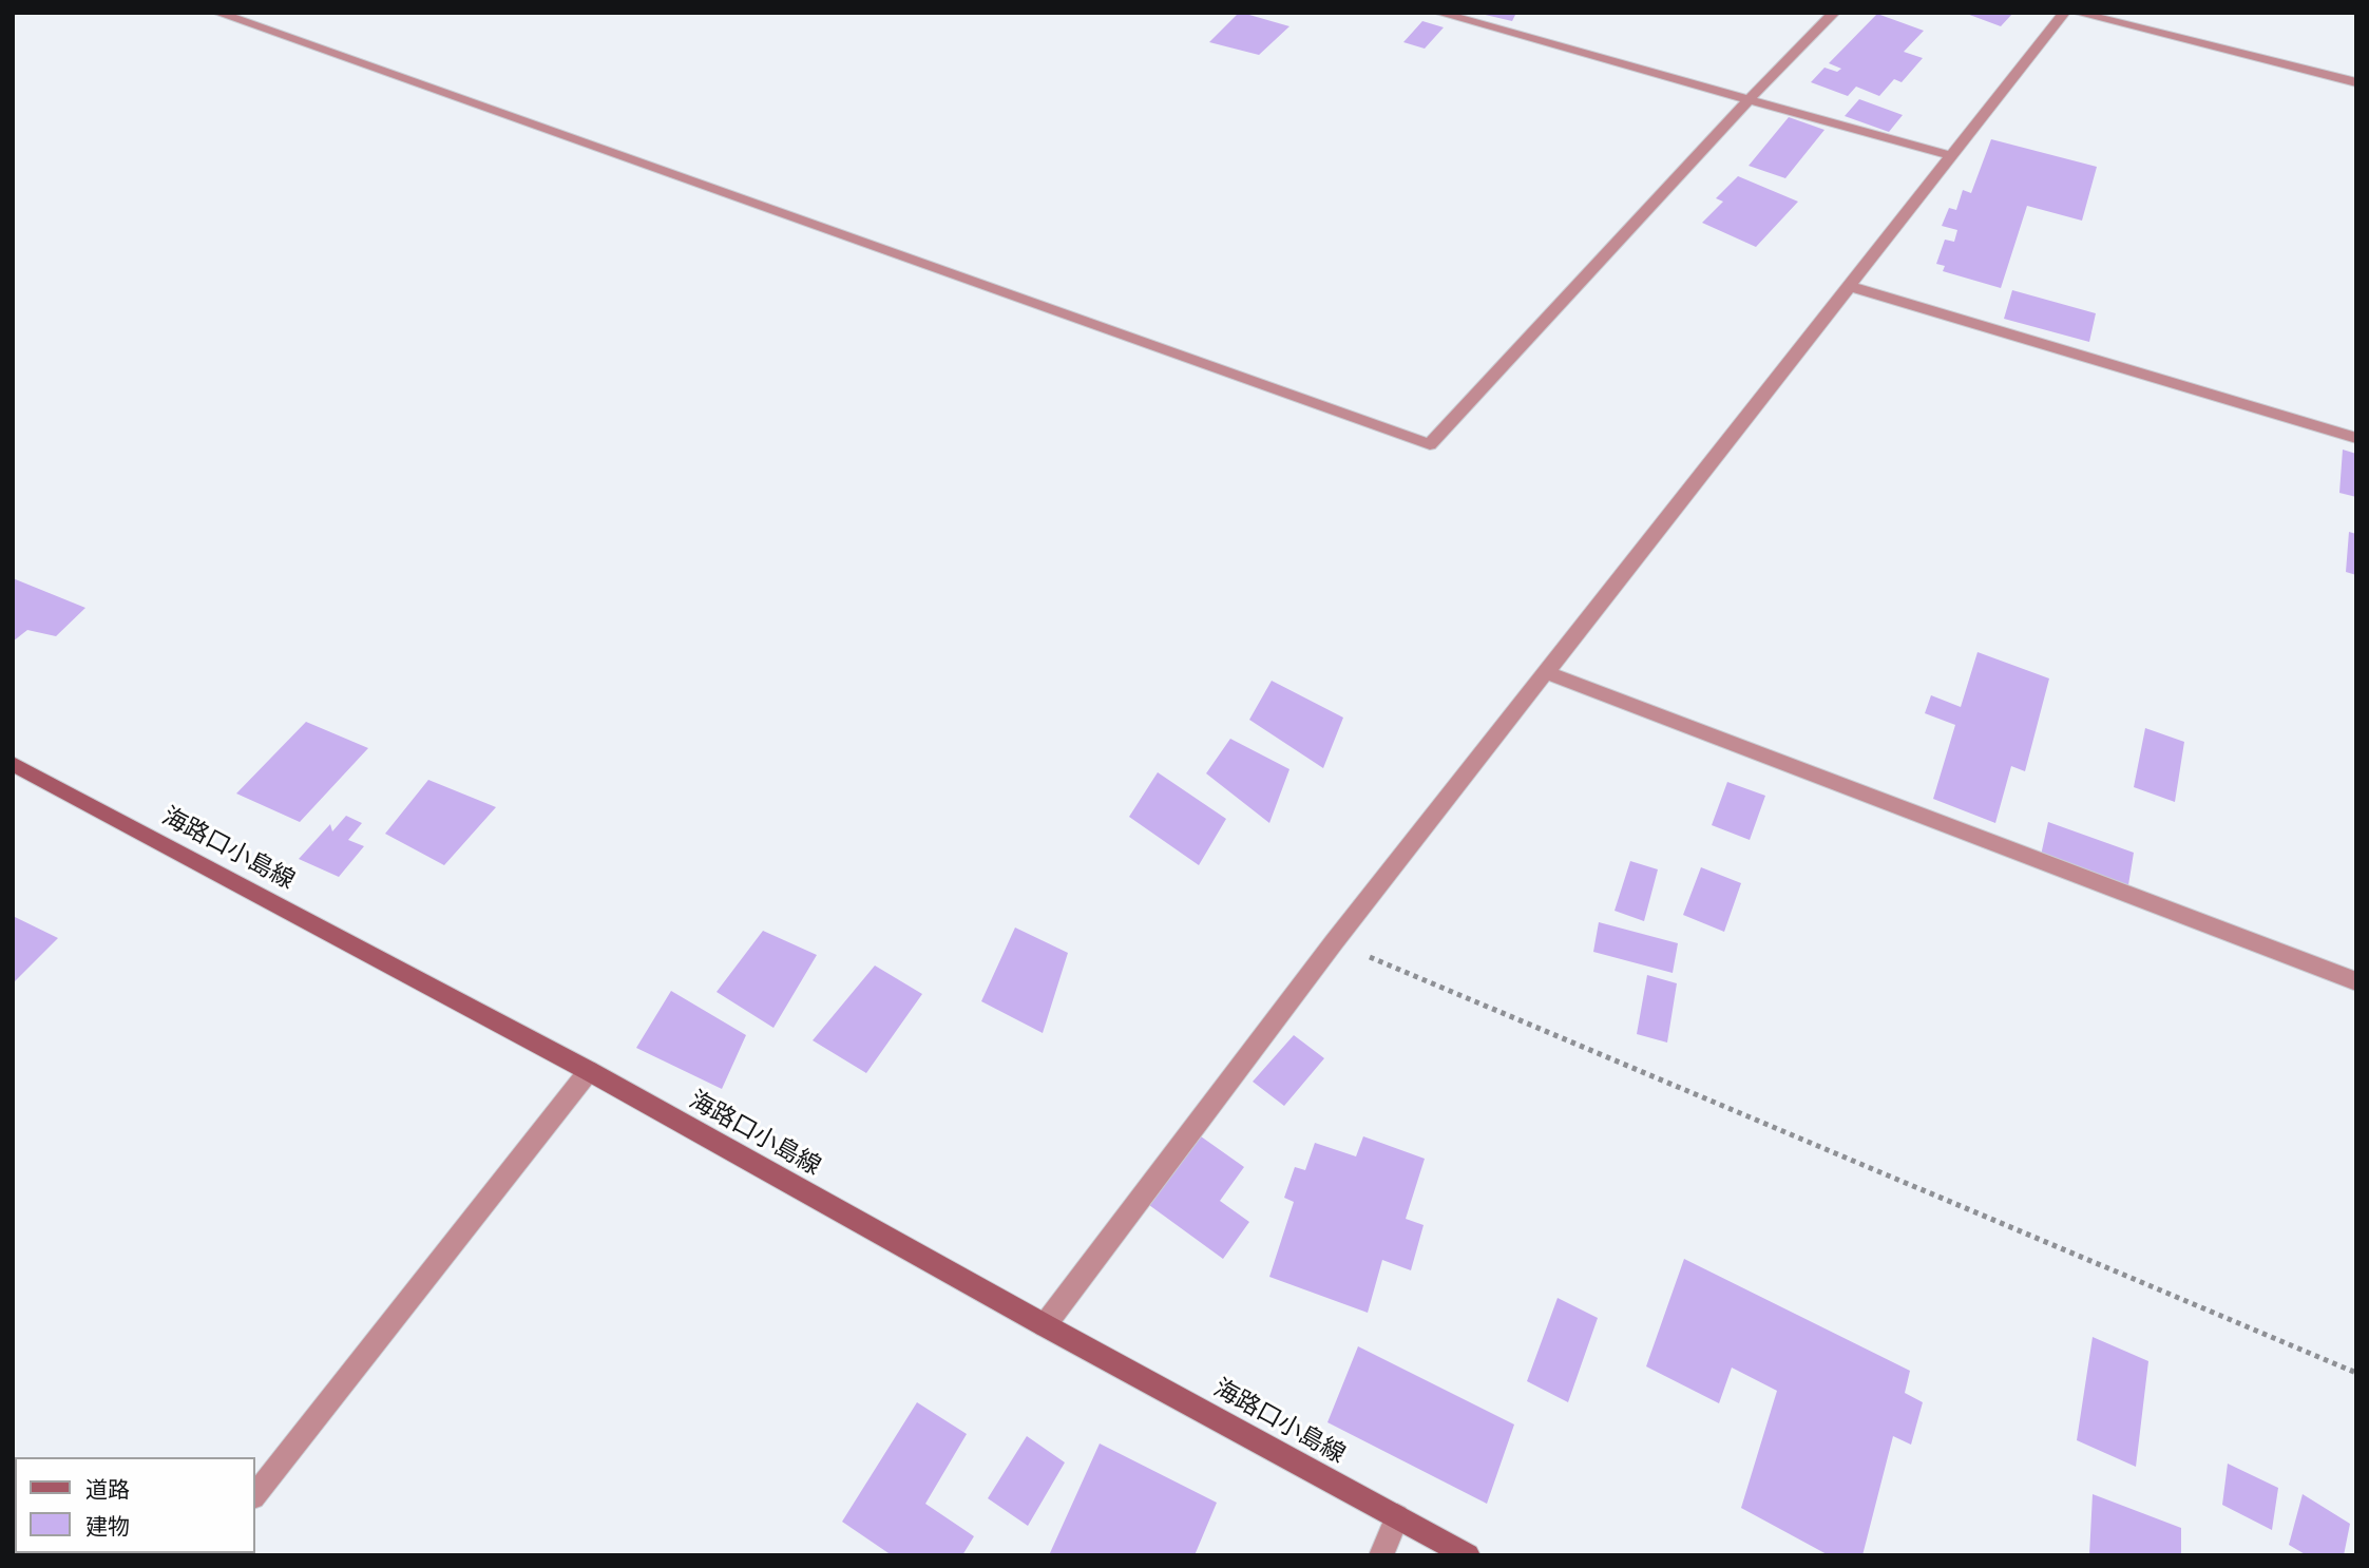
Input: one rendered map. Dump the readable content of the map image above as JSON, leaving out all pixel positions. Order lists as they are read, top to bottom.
{
  "streets": {
    "main road": ["海路口小島線"]
  },
  "legend": ["道路", "建物"]
}
